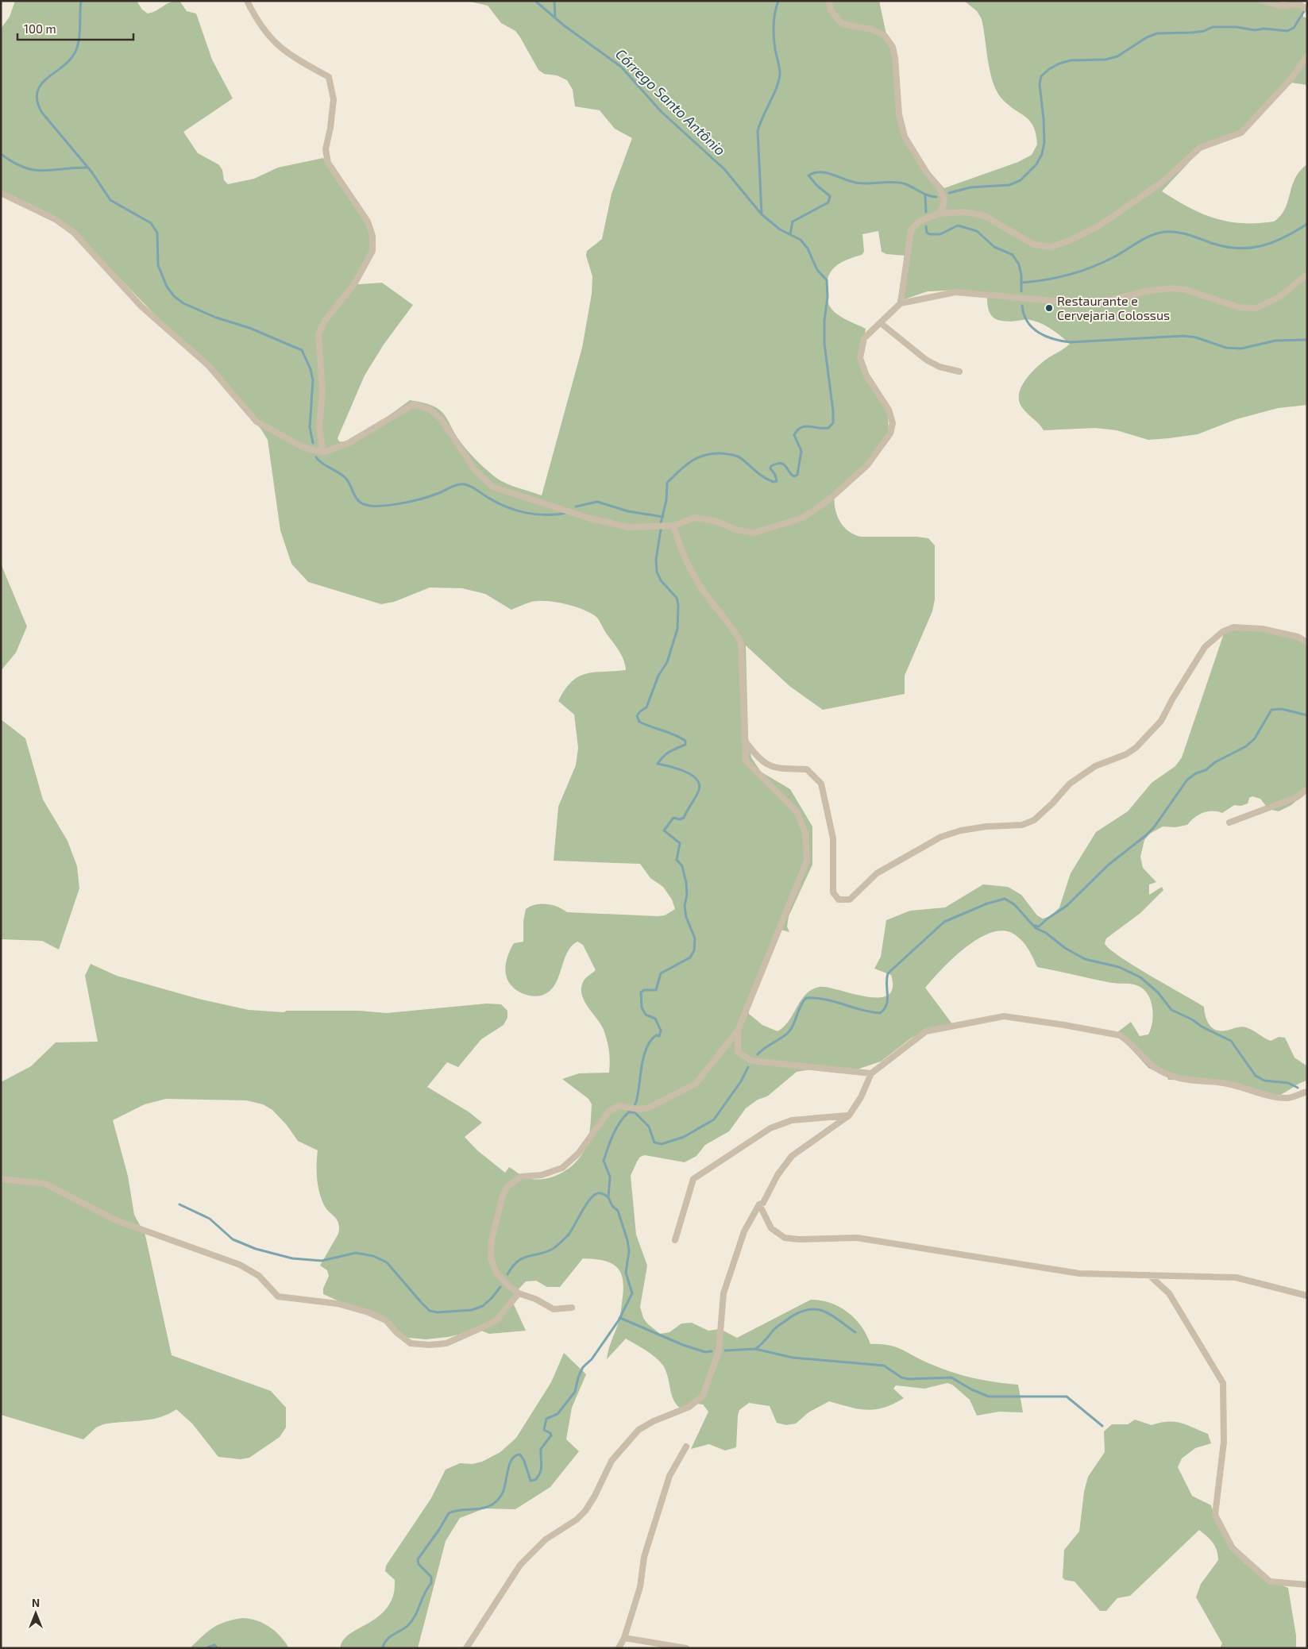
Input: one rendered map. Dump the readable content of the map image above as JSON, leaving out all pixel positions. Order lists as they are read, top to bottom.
{
  "water": ["Córrego Santo Antônio"],
  "places": ["Restaurante e Cervejaria Colossus"],
  "scale_bar": "100 m",
  "north": "top"
}
